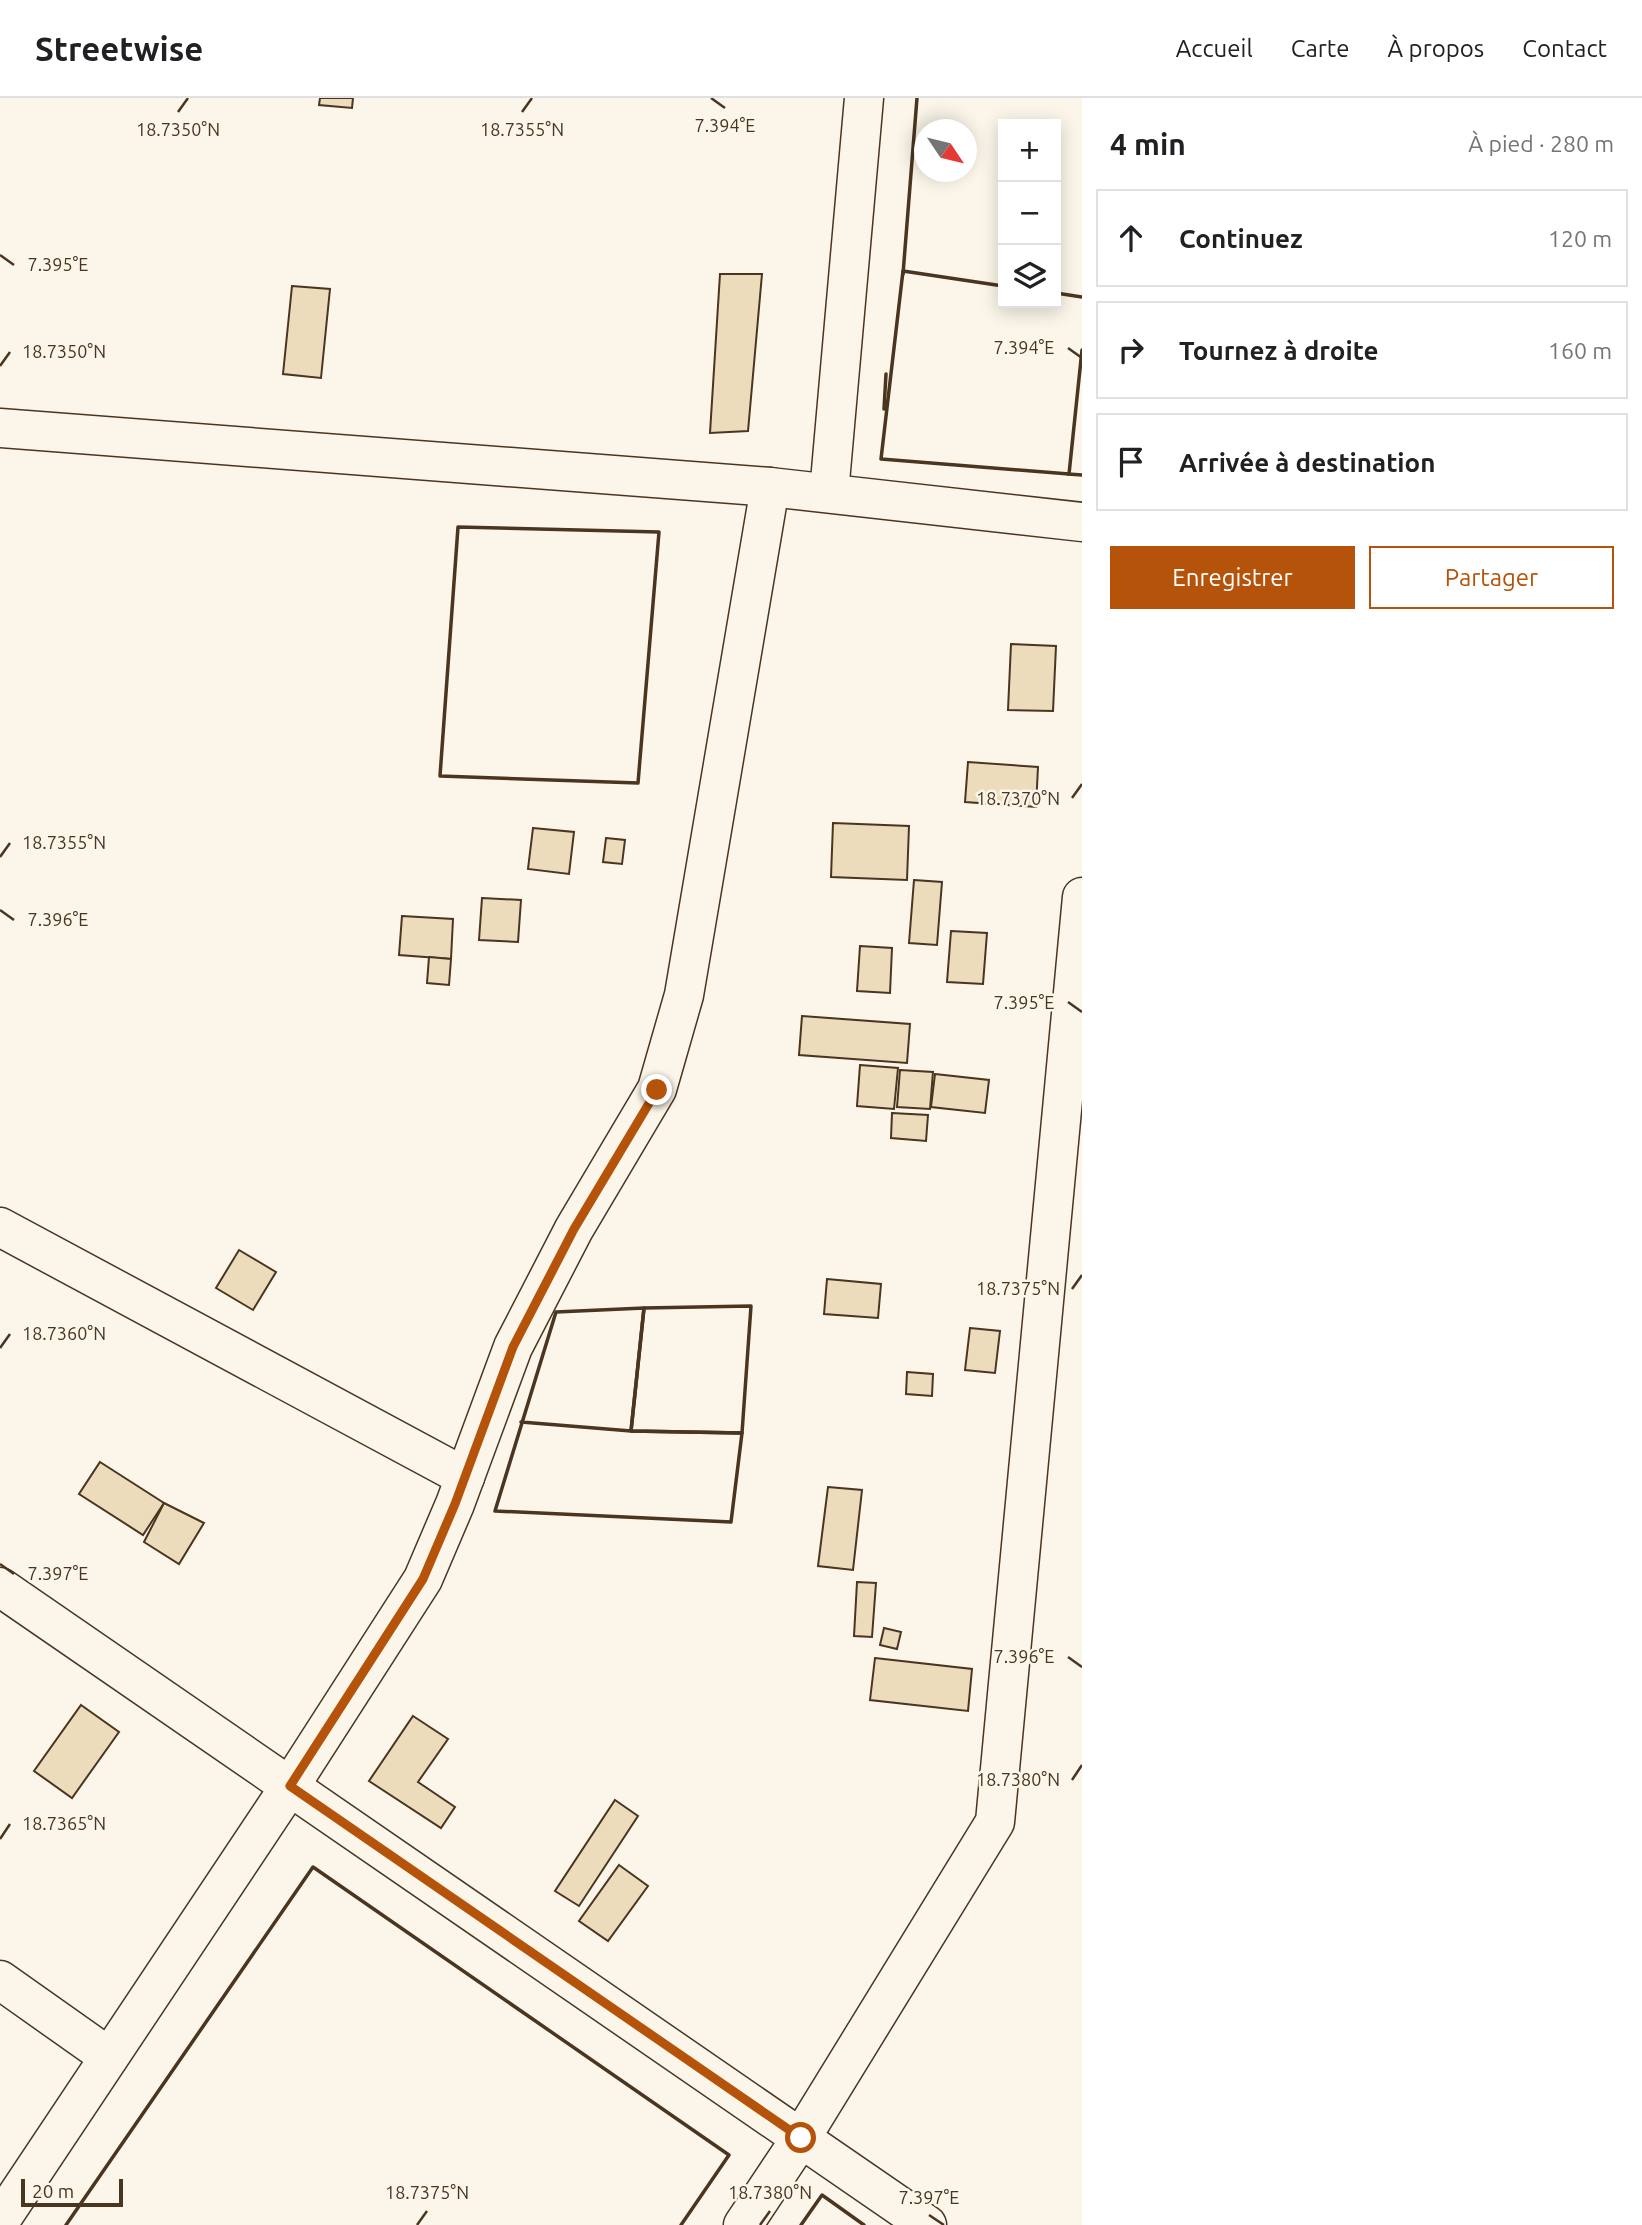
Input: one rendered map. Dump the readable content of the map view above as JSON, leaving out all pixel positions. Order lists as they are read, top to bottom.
{
  "scale_bar": "20 m",
  "north": "bottom right",
  "page": {
    "header": "Streetwise",
    "nav": [
      "Accueil",
      "Carte",
      "À propos",
      "Contact"
    ],
    "heading": ["4 min", "À pied · 280 m"],
    "map_buttons": ["+", "−"],
    "list": [
      ["Continuez", "120 m"],
      ["Tournez à droite", "160 m"],
      "Arrivée à destination"
    ],
    "buttons": ["Enregistrer", "Partager"],
    "scale": "20 m"
  },
  "coordinates": [
    "7.394°E",
    "18.7350°N",
    "18.7355°N",
    "7.395°E",
    "18.7370°N",
    "7.396°E",
    "18.7375°N",
    "18.7360°N",
    "7.397°E",
    "18.7380°N",
    "18.7365°N"
  ]
}
